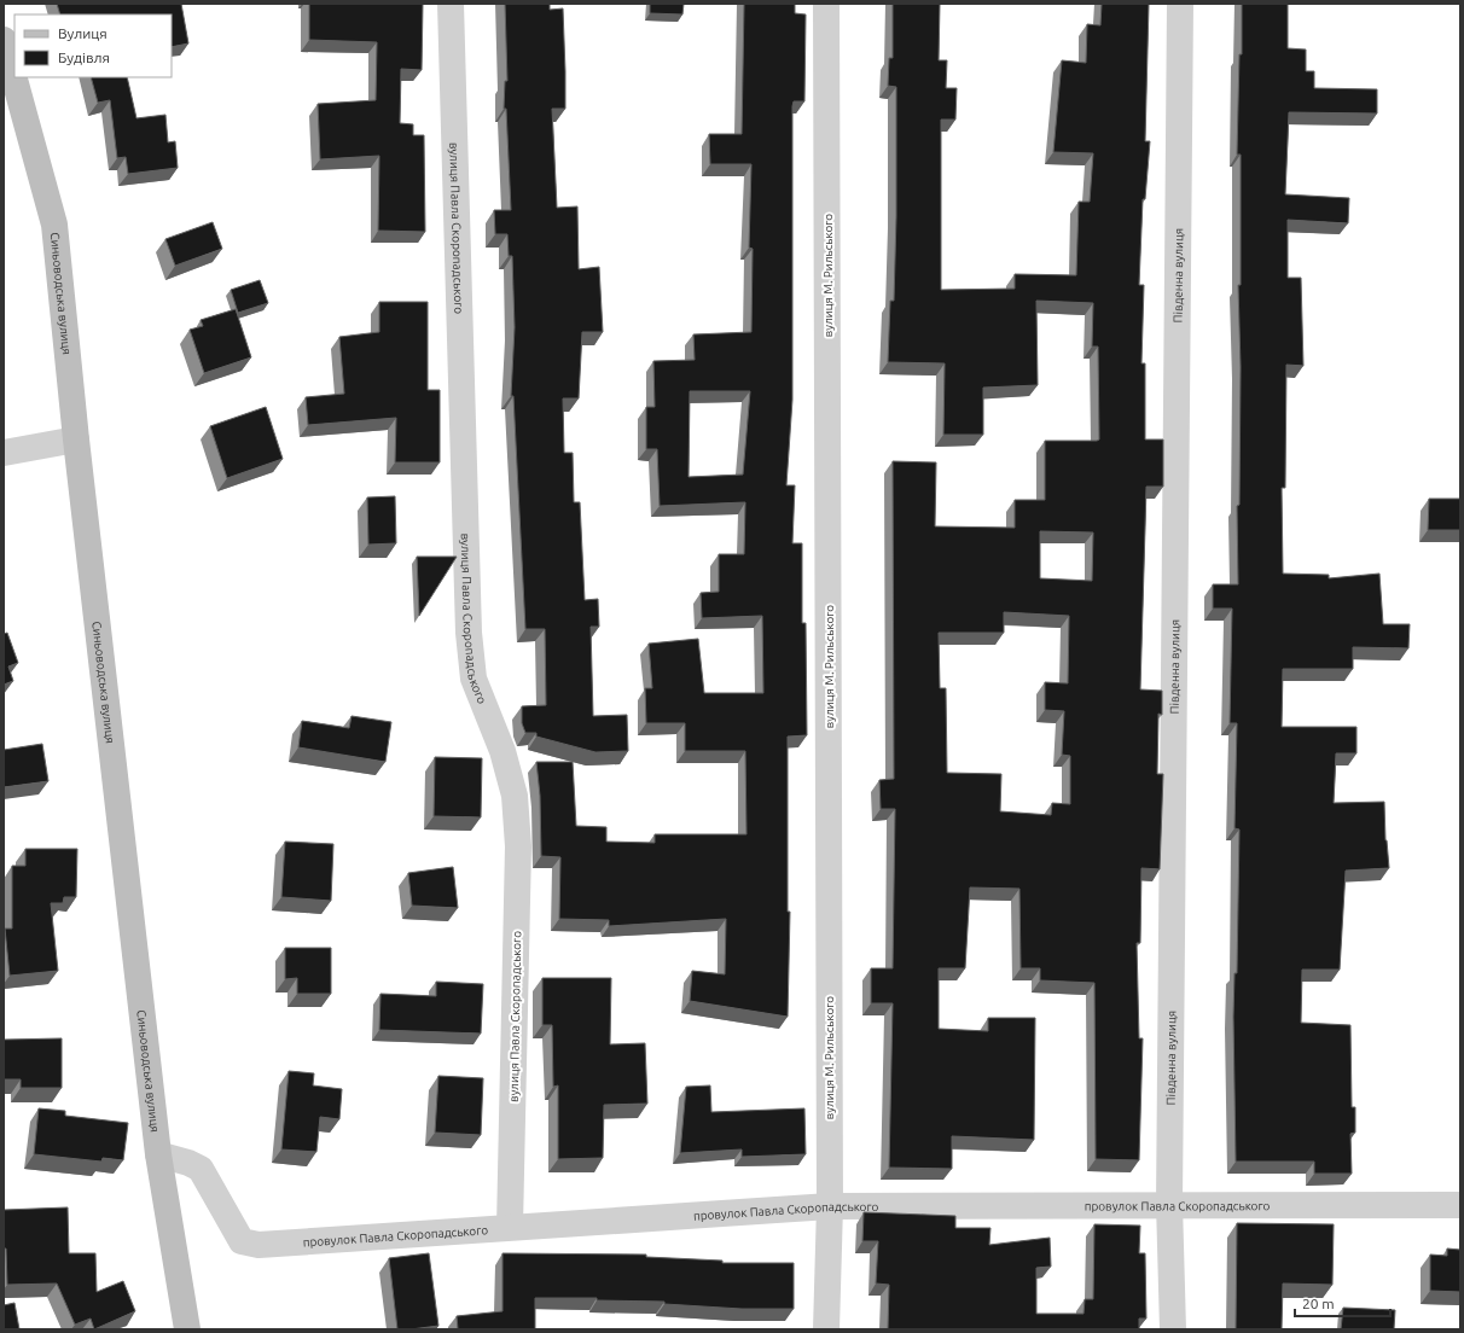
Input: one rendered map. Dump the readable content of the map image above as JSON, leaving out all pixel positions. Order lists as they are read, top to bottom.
{
  "streets": {
    "street": [
      "вулиця Павла Скоропадського",
      "вулиця М. Рильського",
      "Південна вулиця",
      "Синьоводська вулиця",
      "провулок Павла Скоропадського"
    ]
  },
  "crossings": [
    ["вулиця Павла Скоропадського", "провулок Павла Скоропадського"],
    ["вулиця М. Рильського", "провулок Павла Скоропадського"],
    ["Південна вулиця", "провулок Павла Скоропадського"],
    ["Синьоводська вулиця", "провулок Павла Скоропадського"]
  ],
  "legend": ["Вулиця", "Будівля"],
  "scale_bar": "20 m"
}
